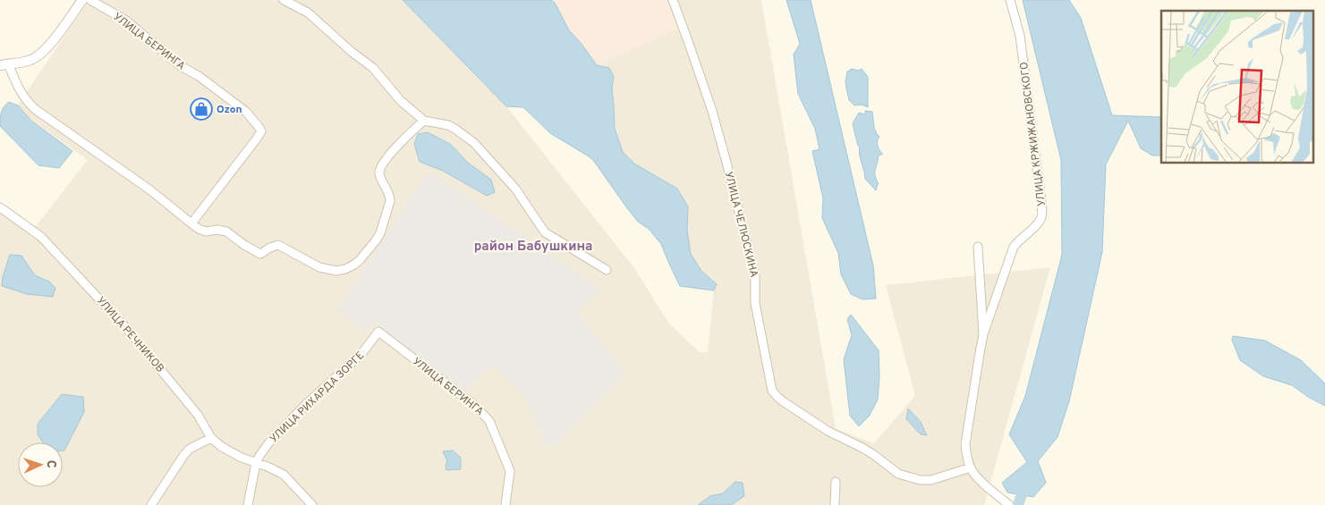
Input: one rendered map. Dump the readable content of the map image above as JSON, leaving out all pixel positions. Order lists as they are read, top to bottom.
{
  "streets": {
    "street": [
      "УЛИЦА БЕРИНГА",
      "УЛИЦА КРЖИЖАНОВСКОГО",
      "УЛИЦА ЧЕЛЮСКИНА",
      "УЛИЦА РЕЧНИКОВ",
      "УЛИЦА РИХАРДА ЗОРГЕ"
    ]
  },
  "crossings": [
    ["УЛИЦА БЕРИНГА", "УЛИЦА РИХАРДА ЗОРГЕ"],
    ["УЛИЦА КРЖИЖАНОВСКОГО", "УЛИЦА ЧЕЛЮСКИНА"],
    ["УЛИЦА РЕЧНИКОВ", "УЛИЦА РИХАРДА ЗОРГЕ"]
  ],
  "districts": ["район Бабушкина"],
  "places": {
    "shop": ["Ozon"]
  },
  "north": "right"
}
